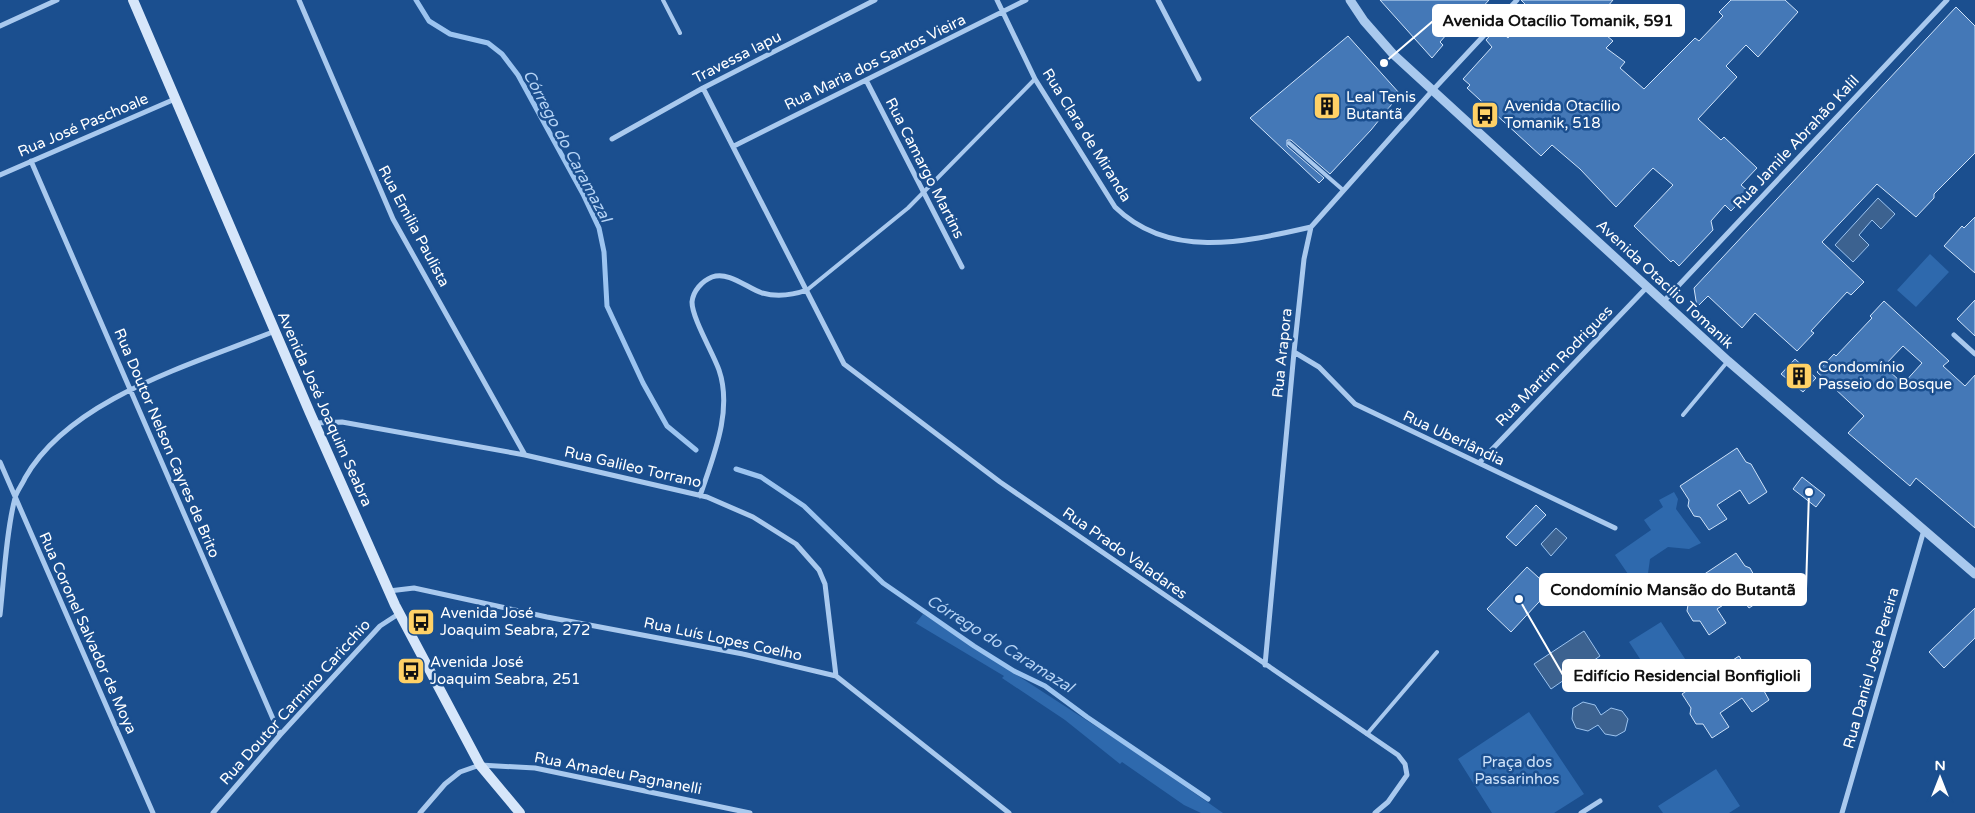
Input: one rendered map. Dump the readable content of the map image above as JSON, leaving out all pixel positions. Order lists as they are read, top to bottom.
{
  "streets": {
    "main road": ["Avenida José Joaquim Seabra"],
    "street": [
      "Travessa Iapu",
      "Rua Maria dos Santos Vieira",
      "Rua José Paschoale",
      "Rua Clara de Miranda",
      "Rua Jamile Abrahão Kalil",
      "Rua Camargo Martins",
      "Rua Emilia Paulista",
      "Avenida Otacílio Tomanik",
      "Rua Arapora",
      "Rua Martim Rodrigues",
      "Rua Uberlândia",
      "Rua Doutor Nelson Cayres de Brito",
      "Rua Galileo Torrano",
      "Rua Prado Valadares",
      "Rua Coronel Salvador de Moya",
      "Rua Luís Lopes Coelho",
      "Rua Daniel José Pereira",
      "Rua Doutor Carmino Caricchio",
      "Rua Amadeu Pagnanelli"
    ]
  },
  "crossings": [
    ["Rua Maria dos Santos Vieira", "Rua Clara de Miranda"],
    ["Rua Maria dos Santos Vieira", "Rua Camargo Martins"],
    ["Rua José Paschoale", "Avenida José Joaquim Seabra"],
    ["Rua José Paschoale", "Rua Doutor Nelson Cayres de Brito"],
    ["Rua Clara de Miranda", "Rua Arapora"],
    ["Rua Jamile Abrahão Kalil", "Avenida Otacílio Tomanik"],
    ["Rua Emilia Paulista", "Rua Galileo Torrano"],
    ["Avenida Otacílio Tomanik", "Rua Arapora"],
    ["Avenida Otacílio Tomanik", "Rua Martim Rodrigues"],
    ["Avenida Otacílio Tomanik", "Rua Daniel José Pereira"],
    ["Rua Arapora", "Rua Uberlândia"],
    ["Rua Arapora", "Rua Prado Valadares"],
    ["Rua Martim Rodrigues", "Rua Uberlândia"],
    ["Avenida José Joaquim Seabra", "Rua Galileo Torrano"],
    ["Avenida José Joaquim Seabra", "Rua Luís Lopes Coelho"],
    ["Avenida José Joaquim Seabra", "Rua Doutor Carmino Caricchio"],
    ["Avenida José Joaquim Seabra", "Rua Amadeu Pagnanelli"],
    ["Rua Doutor Nelson Cayres de Brito", "Rua Doutor Carmino Caricchio"],
    ["Rua Galileo Torrano", "Rua Luís Lopes Coelho"]
  ],
  "water": ["Córrego do Caramazal"],
  "parks": ["Praça dos Passarinhos"],
  "places": {
    "other": ["Avenida Otacílio Tomanik, 591", "Condomínio Mansão do Butantã", "Edifício Residencial Bonfiglioli"],
    "building": ["Leal Tenis Butantã", "Condomínio Passeio do Bosque"],
    "bus stop": ["Avenida Otacílio Tomanik, 518", "Avenida José Joaquim Seabra, 272", "Avenida José Joaquim Seabra, 251"]
  },
  "north": "top"
}
